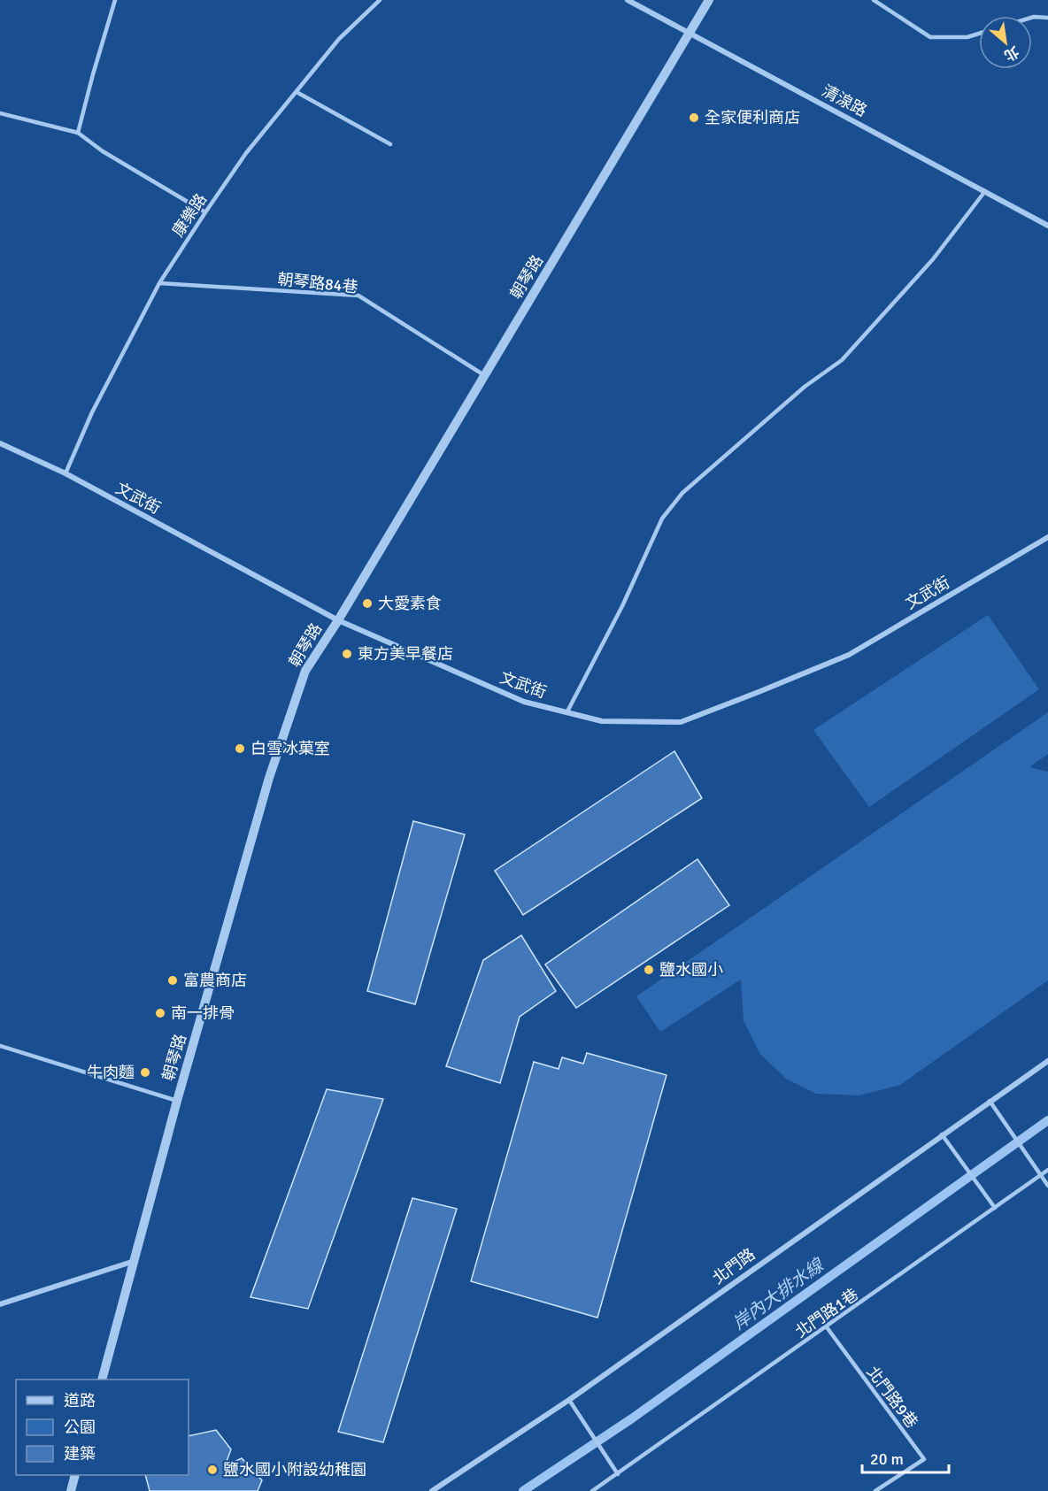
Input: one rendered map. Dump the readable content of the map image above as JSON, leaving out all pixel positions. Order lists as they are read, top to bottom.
{
  "streets": {
    "street": [
      "清湶路",
      "朝琴路",
      "文武街",
      "北門路"
    ],
    "lane": [
      "康樂路",
      "朝琴路84巷",
      "北門路1巷",
      "北門路9巷"
    ]
  },
  "crossings": [
    ["清湶路", "朝琴路"],
    ["康樂路", "朝琴路84巷"],
    ["康樂路", "文武街"],
    ["朝琴路", "朝琴路84巷"],
    ["朝琴路", "文武街"],
    ["北門路1巷", "北門路9巷"]
  ],
  "water": ["岸內大排水線"],
  "places": [
    "全家便利商店",
    "大愛素食",
    "東方美早餐店",
    "白雪冰菓室",
    "鹽水國小",
    "富農商店",
    "南一排骨",
    "牛肉麵",
    "鹽水國小附設幼稚園"
  ],
  "legend": ["道路", "公園", "建築"],
  "scale_bar": "20 m",
  "north": "bottom right"
}
